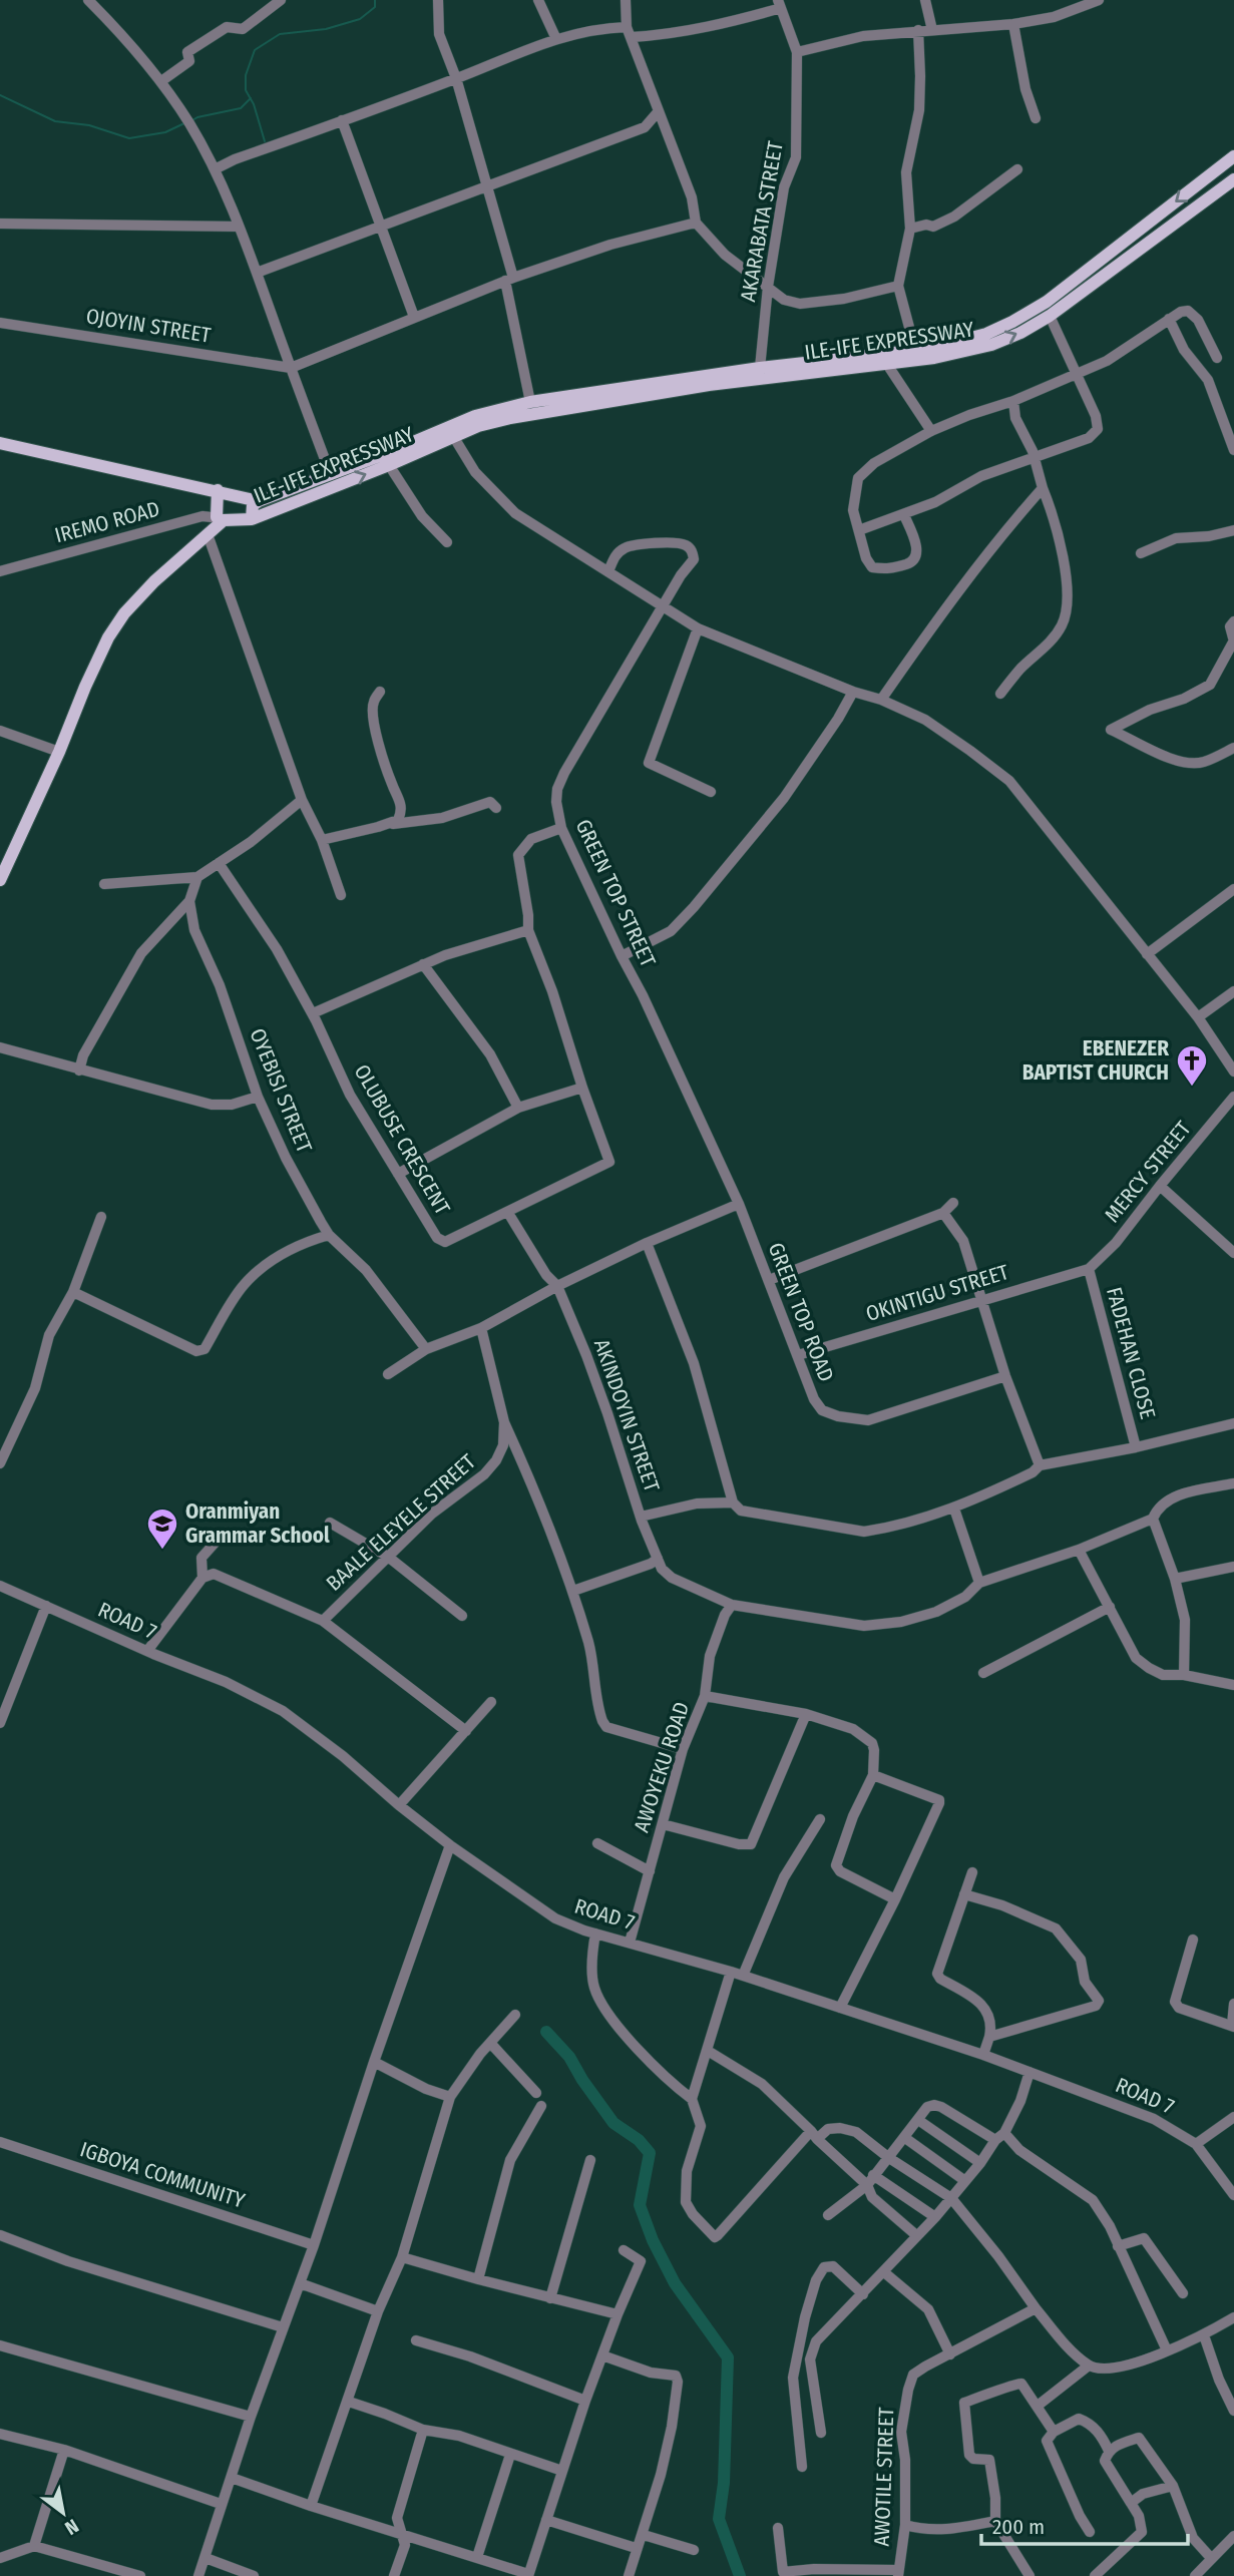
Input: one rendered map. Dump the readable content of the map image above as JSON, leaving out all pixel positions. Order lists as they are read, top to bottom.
{
  "streets": {
    "main road": ["ILE-IFE EXPRESSWAY"],
    "street": [
      "AKARABATA STREET",
      "OJOYIN STREET",
      "IREMO ROAD",
      "GREEN TOP STREET",
      "OYEBISI STREET",
      "OLUBUSE CRESCENT",
      "MERCY STREET",
      "OKINTIGU STREET",
      "GREEN TOP ROAD",
      "FADEHAN CLOSE",
      "AKINDOYIN STREET",
      "BAALE ELEYELE STREET",
      "ROAD 7",
      "AWOYEKU ROAD",
      "IGBOYA COMMUNITY",
      "AWOTILE STREET"
    ]
  },
  "crossings": [
    ["AKARABATA STREET", "ILE-IFE EXPRESSWAY"],
    ["GREEN TOP STREET", "OLUBUSE CRESCENT"],
    ["GREEN TOP STREET", "GREEN TOP ROAD"],
    ["OLUBUSE CRESCENT", "AKINDOYIN STREET"],
    ["MERCY STREET", "OKINTIGU STREET"],
    ["MERCY STREET", "FADEHAN CLOSE"],
    ["OKINTIGU STREET", "GREEN TOP ROAD"],
    ["OKINTIGU STREET", "FADEHAN CLOSE"],
    ["AKINDOYIN STREET", "AWOYEKU ROAD"],
    ["ROAD 7", "AWOYEKU ROAD"]
  ],
  "places": {
    "church": ["EBENEZER BAPTIST CHURCH"],
    "school or university": ["Oranmiyan Grammar School"]
  },
  "scale_bar": "200 m",
  "north": "bottom right"
}
